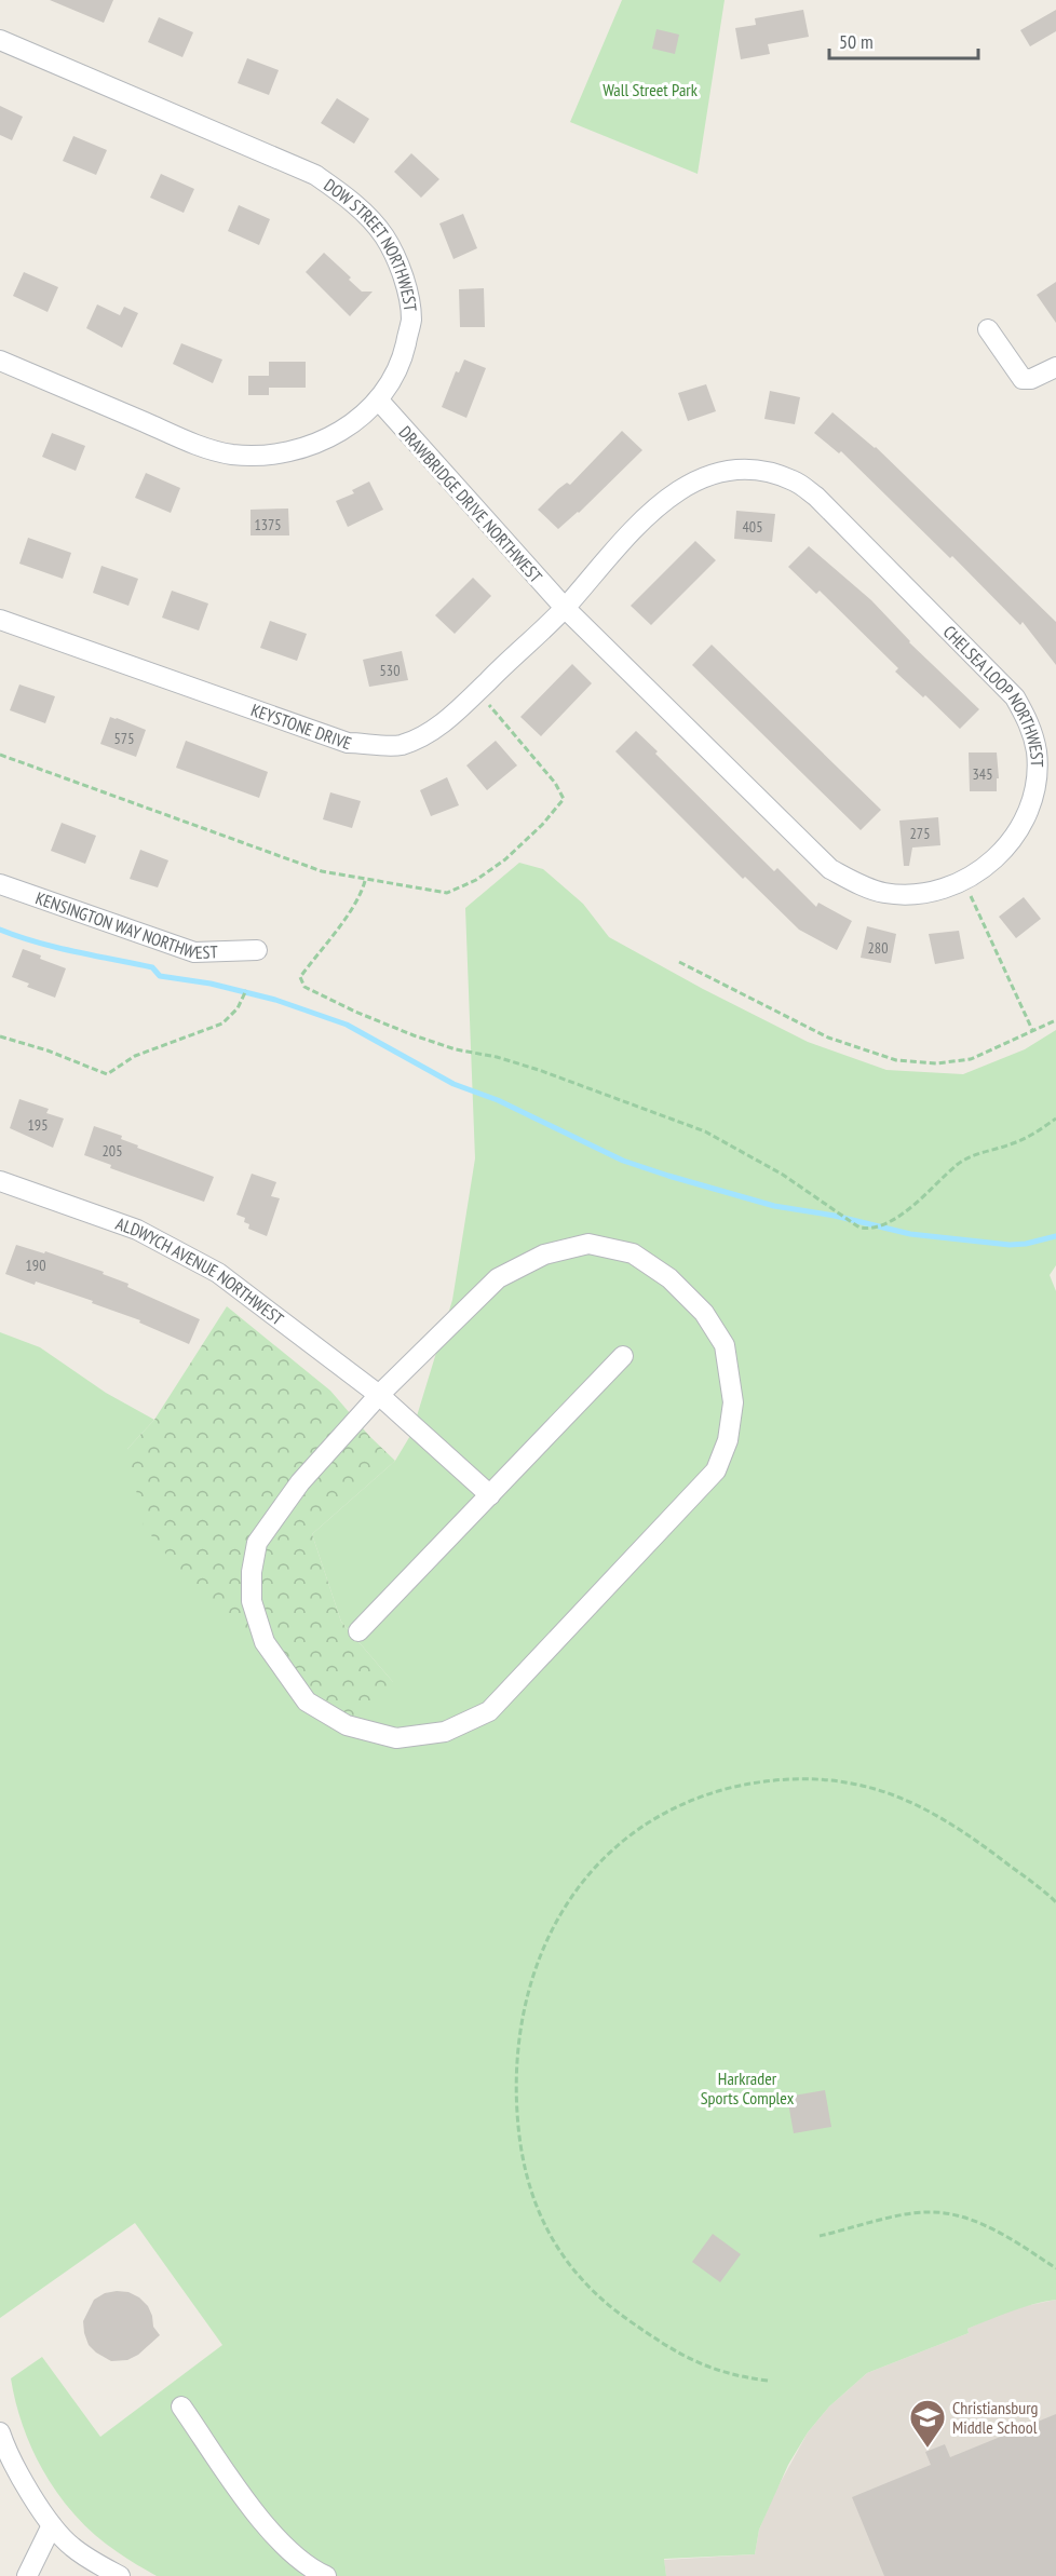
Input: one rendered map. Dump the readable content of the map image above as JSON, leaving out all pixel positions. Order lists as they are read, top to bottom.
{
  "streets": {
    "street": [
      "DOW STREET NORTHWEST",
      "DRAWBRIDGE DRIVE NORTHWEST",
      "CHELSEA LOOP NORTHWEST",
      "KEYSTONE DRIVE",
      "KENSINGTON WAY NORTHWEST",
      "ALDWYCH AVENUE NORTHWEST"
    ]
  },
  "crossings": [
    ["DOW STREET NORTHWEST", "DRAWBRIDGE DRIVE NORTHWEST"],
    ["DRAWBRIDGE DRIVE NORTHWEST", "CHELSEA LOOP NORTHWEST"],
    ["DRAWBRIDGE DRIVE NORTHWEST", "KEYSTONE DRIVE"],
    ["CHELSEA LOOP NORTHWEST", "KEYSTONE DRIVE"]
  ],
  "parks": ["Wall Street Park", "Harkrader Sports Complex"],
  "places": {
    "school or university": ["Christiansburg Middle School"]
  },
  "house_numbers": [
    "1375",
    "405",
    "530",
    "575",
    "345",
    "275",
    "280",
    "195",
    "205",
    "190"
  ],
  "scale_bar": "50 m"
}
